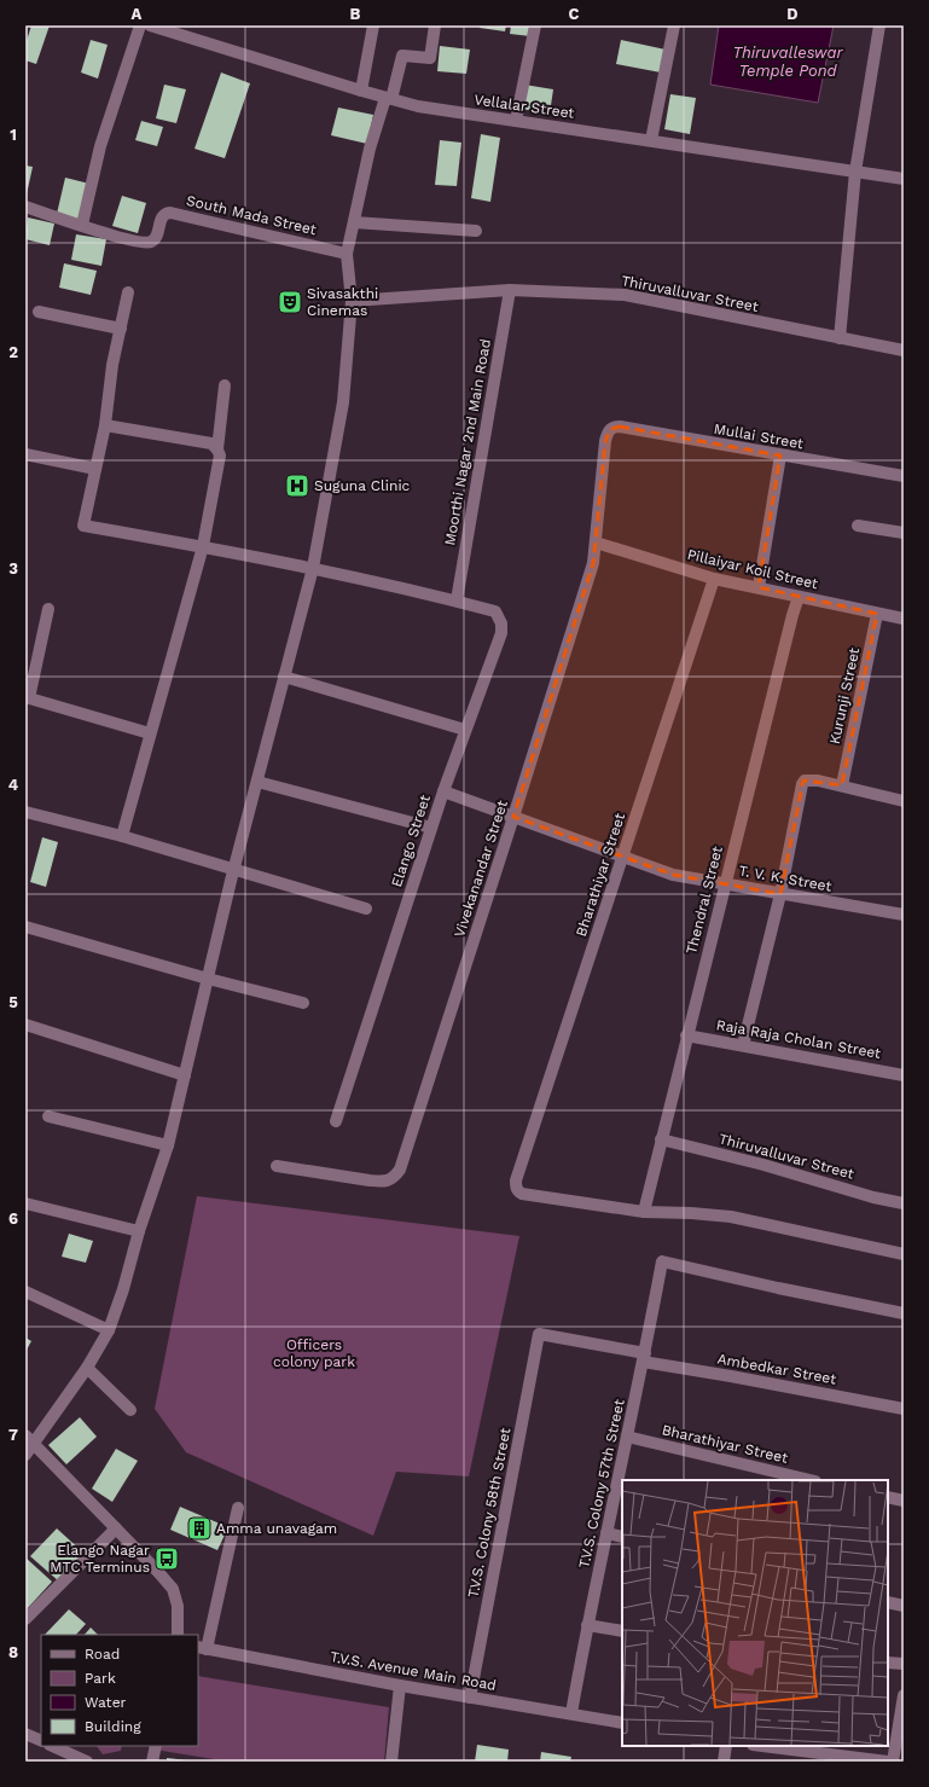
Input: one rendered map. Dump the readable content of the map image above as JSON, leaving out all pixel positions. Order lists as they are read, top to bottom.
{
  "streets": {
    "street": [
      "Vellalar Street",
      "South Mada Street",
      "Thiruvalluvar Street",
      "Mullai Street",
      "Moorthi Nagar 2nd Main Road",
      "Pillaiyar Koil Street",
      "Kurunji Street",
      "Elango Street",
      "Vivekanandar Street",
      "Bharathiyar Street",
      "T. V. K. Street",
      "Thendral Street",
      "Raja Raja Cholan Street",
      "Ambedkar Street",
      "T.V.S. Colony 57th Street",
      "T.V.S. Colony 58th Street",
      "T.V.S. Avenue Main Road"
    ]
  },
  "crossings": [
    ["Thiruvalluvar Street", "Moorthi Nagar 2nd Main Road"],
    ["Thiruvalluvar Street", "Thendral Street"],
    ["Mullai Street", "Vivekanandar Street"],
    ["Moorthi Nagar 2nd Main Road", "Elango Street"],
    ["Pillaiyar Koil Street", "Kurunji Street"],
    ["Pillaiyar Koil Street", "Vivekanandar Street"],
    ["Pillaiyar Koil Street", "Bharathiyar Street"],
    ["Pillaiyar Koil Street", "Thendral Street"],
    ["Elango Street", "T. V. K. Street"],
    ["Vivekanandar Street", "T. V. K. Street"],
    ["Bharathiyar Street", "T. V. K. Street"],
    ["Bharathiyar Street", "Thendral Street"],
    ["Bharathiyar Street", "T.V.S. Colony 57th Street"],
    ["T. V. K. Street", "Thendral Street"],
    ["Thendral Street", "Raja Raja Cholan Street"],
    ["Ambedkar Street", "T.V.S. Colony 57th Street"],
    ["Ambedkar Street", "T.V.S. Colony 58th Street"],
    ["T.V.S. Colony 57th Street", "T.V.S. Avenue Main Road"],
    ["T.V.S. Colony 58th Street", "T.V.S. Avenue Main Road"]
  ],
  "water": ["Thiruvalleswar Temple Pond"],
  "parks": ["Officers colony park"],
  "places": {
    "theatre": ["Sivasakthi Cinemas"],
    "hospital": ["Suguna Clinic"],
    "building": ["Amma unavagam"],
    "bus stop": ["Elango Nagar MTC Terminus"]
  },
  "legend": [
    "Road",
    "Park",
    "Water",
    "Building"
  ],
  "grid": {
    "columns": [
      "A",
      "B",
      "C",
      "D"
    ],
    "rows": [
      "1",
      "2",
      "3",
      "4",
      "5",
      "6",
      "7",
      "8"
    ]
  }
}
